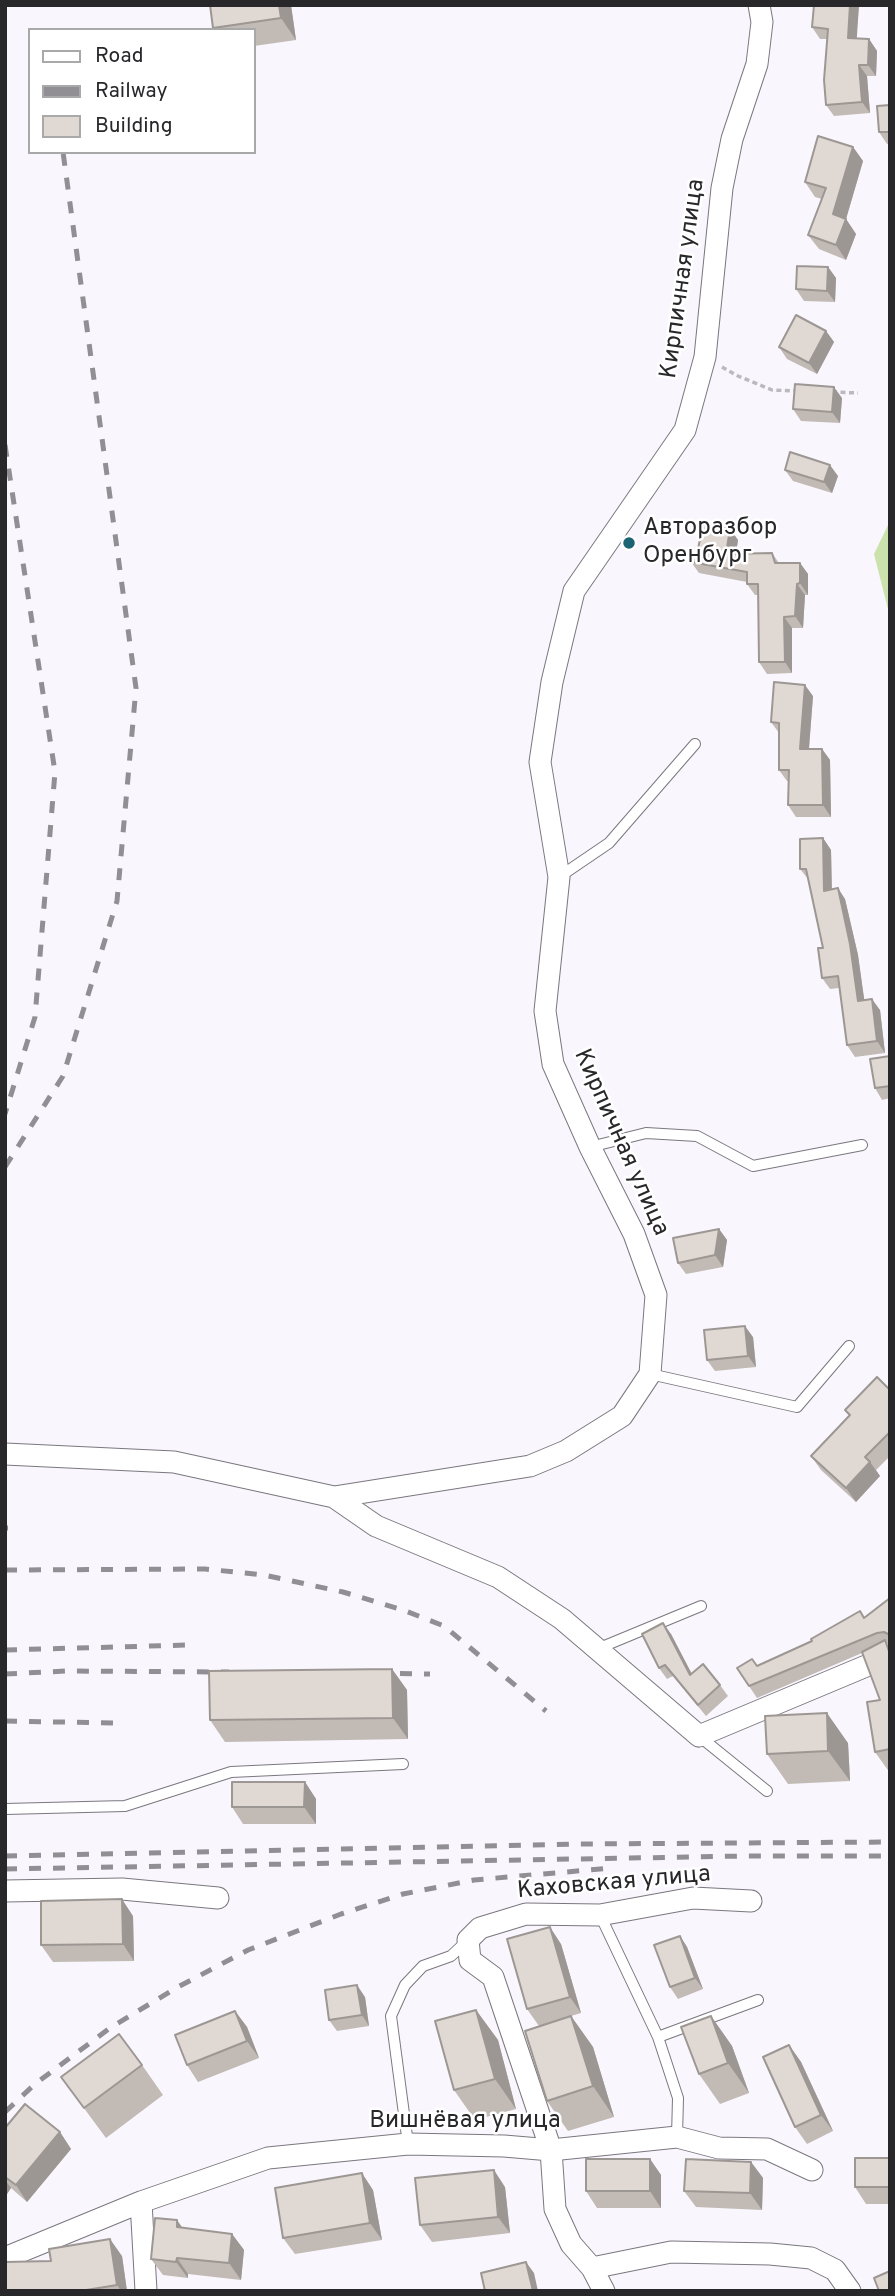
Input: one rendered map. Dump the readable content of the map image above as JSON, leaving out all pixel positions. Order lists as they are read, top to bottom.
{
  "streets": {
    "street": ["Кирпичная улица", "Каховская улица", "Вишнёвая улица"]
  },
  "places": ["Авторазбор Оренбург"],
  "legend": ["Road", "Railway", "Building"]
}
